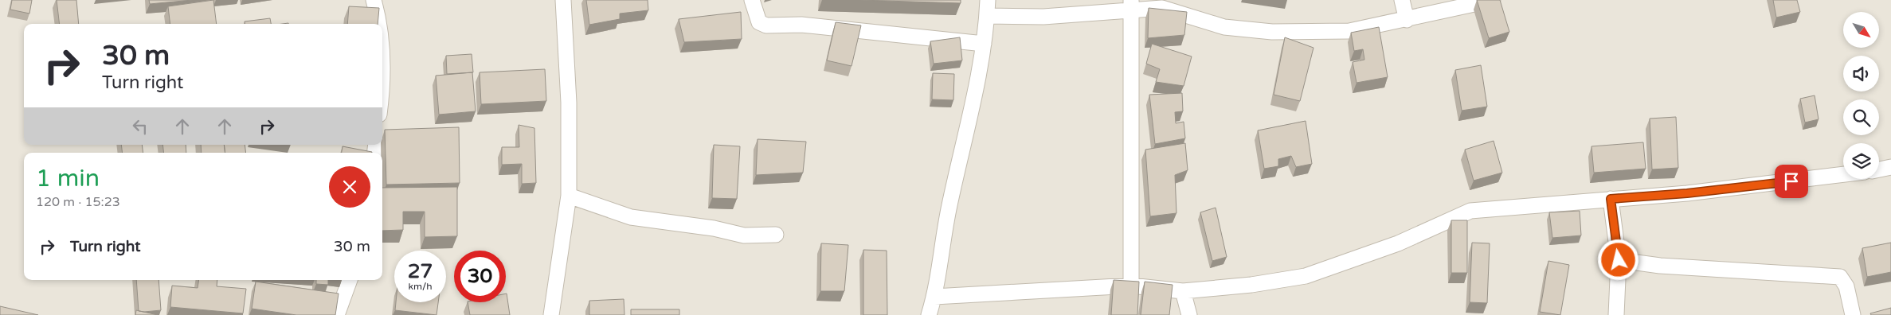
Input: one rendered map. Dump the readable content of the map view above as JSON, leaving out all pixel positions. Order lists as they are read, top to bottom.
{
  "north": "bottom right",
  "page": {
    "turn": ["30 m", "Turn right"],
    "heading": ["1 min", "120 m · 15:23"],
    "list": [
      {
        "name": "Turn right",
        "value": "30 m"
      }
    ],
    "speed": "27 km/h",
    "limit": "30"
  }
}
